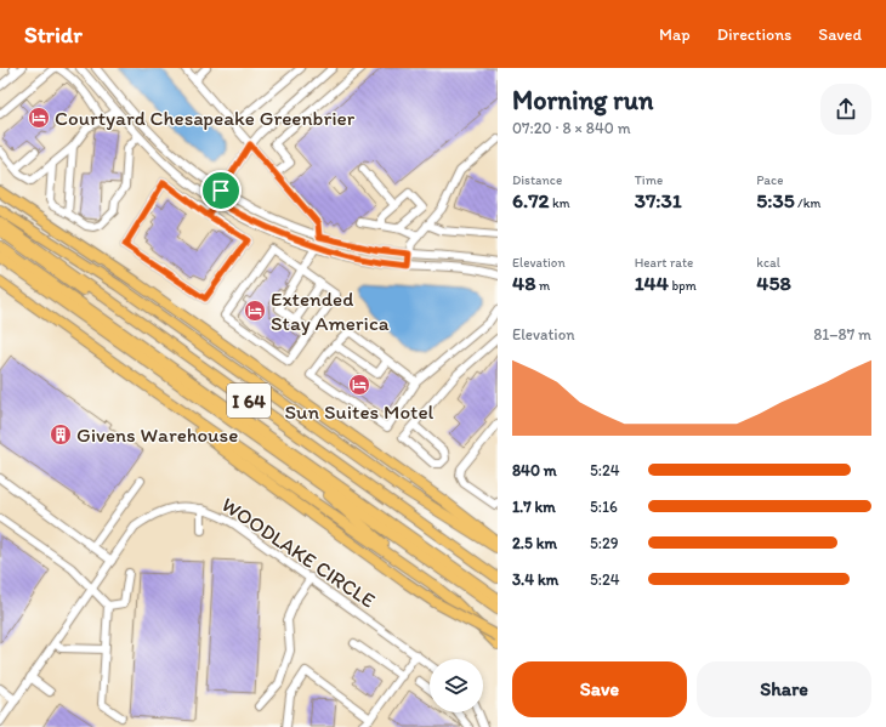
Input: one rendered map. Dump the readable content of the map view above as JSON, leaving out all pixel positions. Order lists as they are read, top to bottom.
{
  "streets": {
    "highway": ["I 64"],
    "street": ["WOODLAKE CIRCLE"]
  },
  "places": {
    "hotel": ["Courtyard Chesapeake Greenbrier", "Extended Stay America", "Sun Suites Motel"],
    "building": ["Givens Warehouse"]
  },
  "page": {
    "header": "Stridr",
    "nav": ["Map", "Directions", "Saved"],
    "heading": ["Morning run", "07:20 · 8 × 840 m"],
    "stats": [
      ["Distance", "6.72 km"],
      ["Time", "37:31"],
      ["Pace", "5:35 /km"],
      ["Elevation", "48 m"],
      ["Heart rate", "144 bpm"],
      ["kcal", "458"]
    ],
    "chart": ["Elevation", "81–87 m"],
    "list": [
      {
        "name": "840 m",
        "note": "5:24"
      },
      {
        "name": "1.7 km",
        "note": "5:16"
      },
      {
        "name": "2.5 km",
        "note": "5:29"
      },
      {
        "name": "3.4 km",
        "note": "5:24"
      }
    ],
    "buttons": ["Save", "Share"]
  }
}
